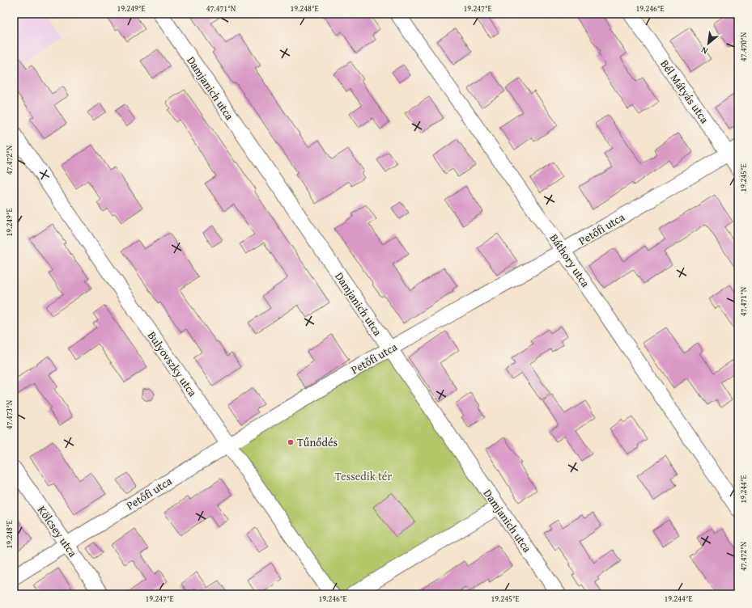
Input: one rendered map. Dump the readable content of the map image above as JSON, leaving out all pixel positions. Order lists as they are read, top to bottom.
{
  "streets": {
    "street": [
      "Damjanich utca",
      "Bél Mátyás utca",
      "Petőfi utca",
      "Báthory utca",
      "Bulyovszky utca",
      "Kölcsey utca"
    ]
  },
  "crossings": [
    ["Damjanich utca", "Petőfi utca"],
    ["Bél Mátyás utca", "Petőfi utca"],
    ["Petőfi utca", "Báthory utca"],
    ["Petőfi utca", "Bulyovszky utca"],
    ["Petőfi utca", "Kölcsey utca"]
  ],
  "parks": ["Tessedik tér"],
  "places": ["Tűnődés"],
  "north": "bottom left",
  "coordinates": [
    "19.249°E",
    "47.471°N",
    "19.248°E",
    "19.247°E",
    "19.246°E",
    "47.470°N",
    "47.472°N",
    "19.245°E",
    "47.473°N",
    "19.244°E"
  ]
}
